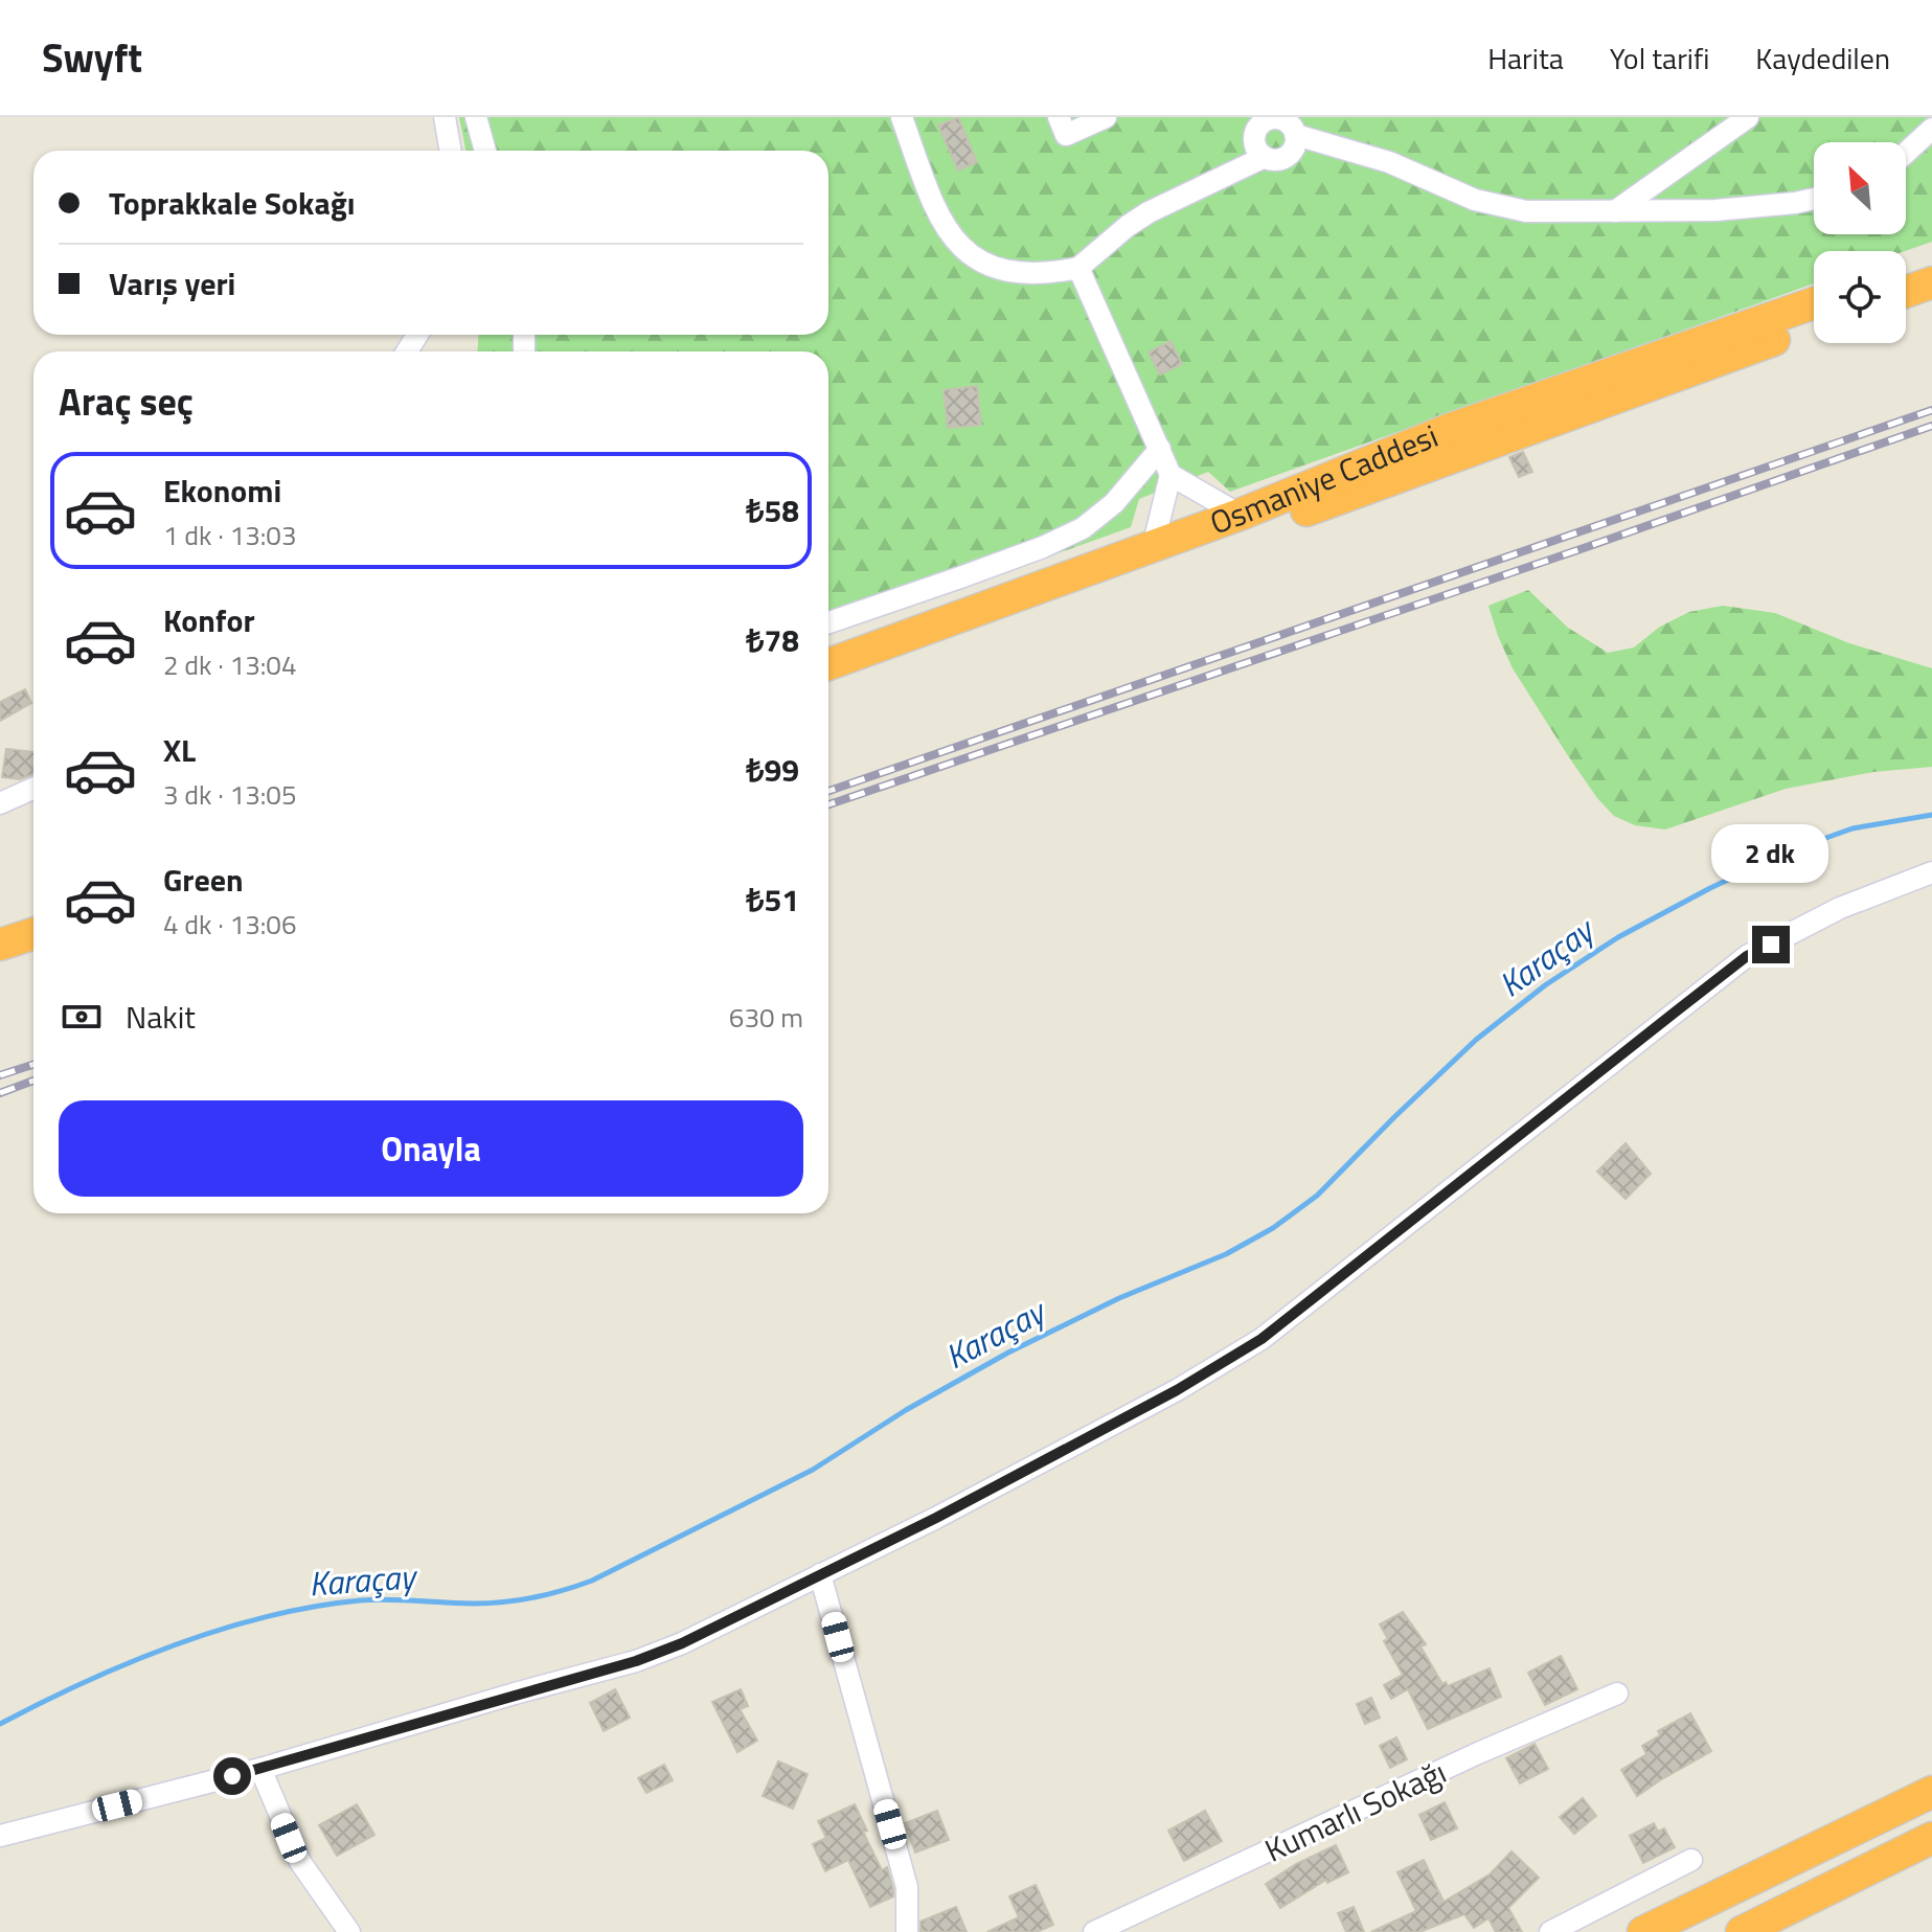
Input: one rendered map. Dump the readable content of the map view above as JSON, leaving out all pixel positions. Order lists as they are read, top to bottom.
{
  "streets": {
    "highway": ["Osmaniye Caddesi"],
    "street": ["Kumarlı Sokağı"]
  },
  "water": ["Karaçay"],
  "north": "top left",
  "page": {
    "header": "Swyft",
    "nav": ["Harita", "Yol tarifi", "Kaydedilen"],
    "banner": ["Toprakkale Sokağı", "Varış yeri"],
    "heading": "Araç seç",
    "list": [
      {
        "name": "Ekonomi",
        "note": "1 dk · 13:03",
        "value": "₺58"
      },
      {
        "name": "Konfor",
        "note": "2 dk · 13:04",
        "value": "₺78"
      },
      {
        "name": "XL",
        "note": "3 dk · 13:05",
        "value": "₺99"
      },
      {
        "name": "Green",
        "note": "4 dk · 13:06",
        "value": "₺51"
      }
    ],
    "bubble": "2 dk",
    "pay": ["Nakit", "630 m"],
    "buttons": "Onayla"
  }
}
